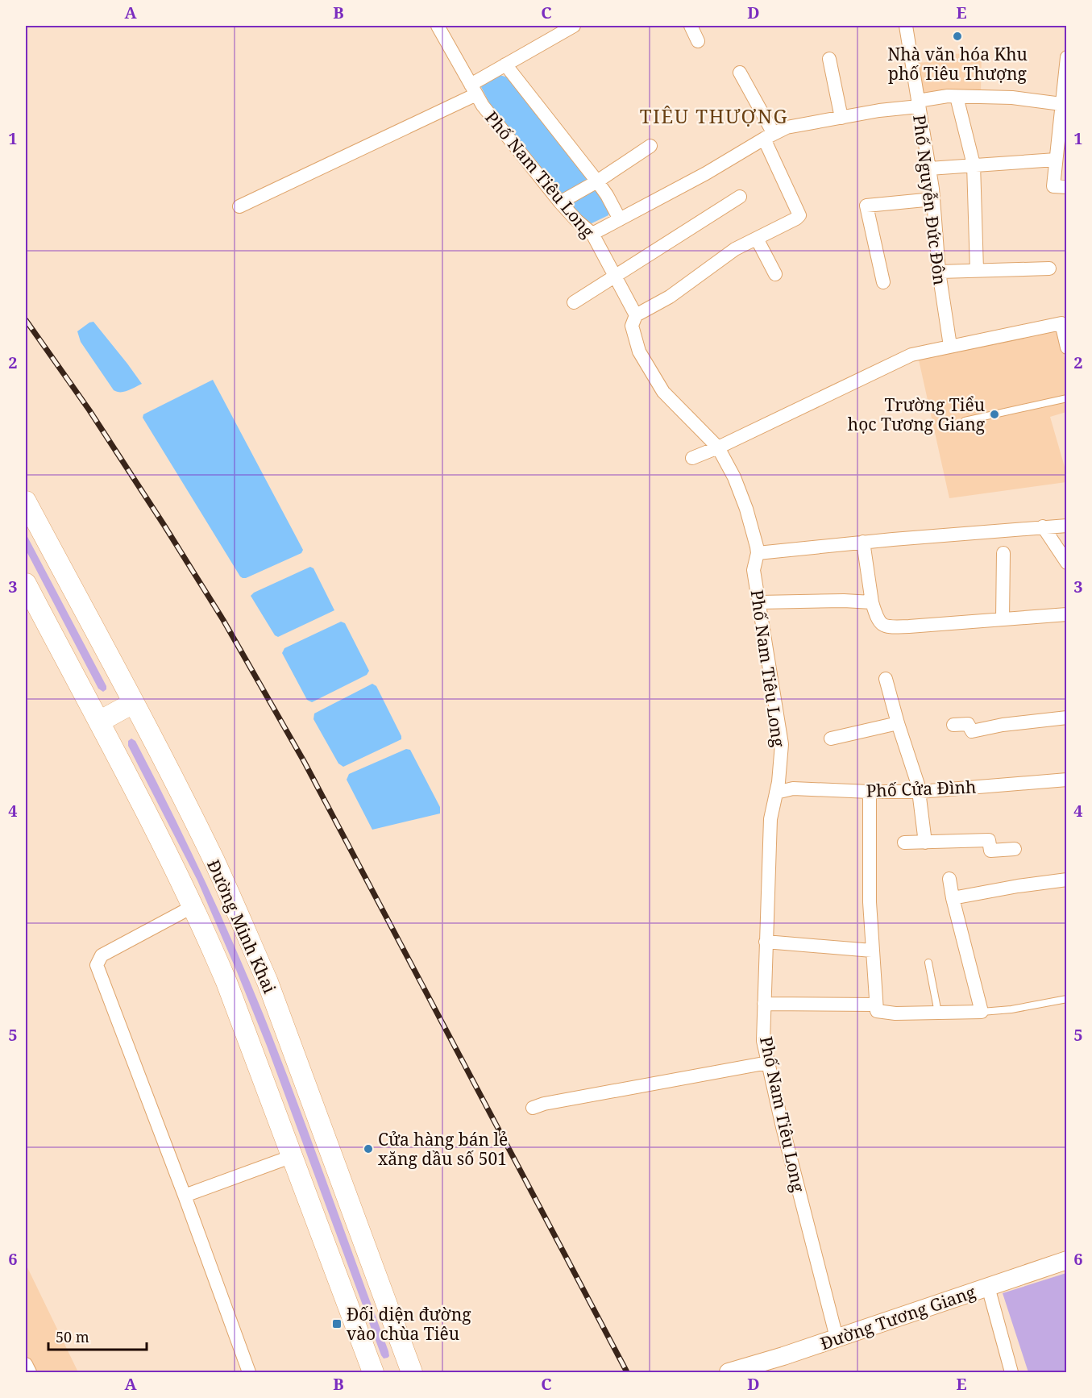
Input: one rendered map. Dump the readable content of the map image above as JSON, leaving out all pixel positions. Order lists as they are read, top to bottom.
{
  "streets": {
    "main road": ["Đường Minh Khai", "Đường Tương Giang"],
    "street": ["Phố Nam Tiêu Long", "Phố Nguyễn Đức Đôn", "Phố Cửa Đình"]
  },
  "crossings": [
    ["Phố Nam Tiêu Long", "Phố Cửa Đình"],
    ["Phố Nam Tiêu Long", "Đường Tương Giang"]
  ],
  "districts": ["TIÊU THƯỢNG"],
  "places": {
    "other": ["Nhà văn hóa Khu phố Tiêu Thượng", "Trường Tiểu học Tương Giang", "Cửa hàng bán lẻ xăng dầu số 501"],
    "transit": ["Đối diện đường vào chùa Tiêu"]
  },
  "scale_bar": "50 m",
  "grid": {
    "columns": [
      "A",
      "B",
      "C",
      "D",
      "E"
    ],
    "rows": [
      "1",
      "2",
      "3",
      "4",
      "5",
      "6"
    ]
  }
}
